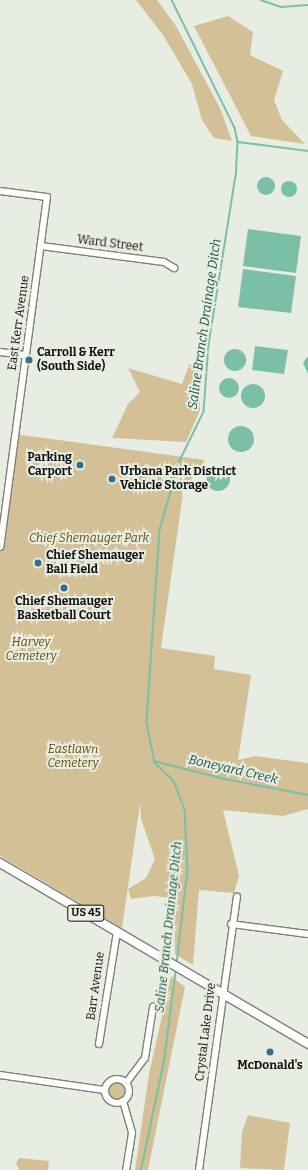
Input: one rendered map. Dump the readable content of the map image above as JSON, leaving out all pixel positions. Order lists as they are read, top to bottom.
{
  "streets": {
    "main road": ["US 45"],
    "street": [
      "Ward Street",
      "East Kerr Avenue",
      "Barr Avenue",
      "Crystal Lake Drive"
    ]
  },
  "crossings": [
    ["Ward Street", "East Kerr Avenue"],
    ["US 45", "Barr Avenue"],
    ["US 45", "Crystal Lake Drive"]
  ],
  "water": ["Saline Branch Drainage Ditch", "Boneyard Creek"],
  "parks": ["Chief Shemauger Park", "Harvey Cemetery", "Eastlawn Cemetery"],
  "places": [
    "Carroll & Kerr (South Side)",
    "Parking Carport",
    "Urbana Park District Vehicle Storage",
    "Chief Shemauger Ball Field",
    "Chief Shemauger Basketball Court",
    "McDonald's"
  ]
}
